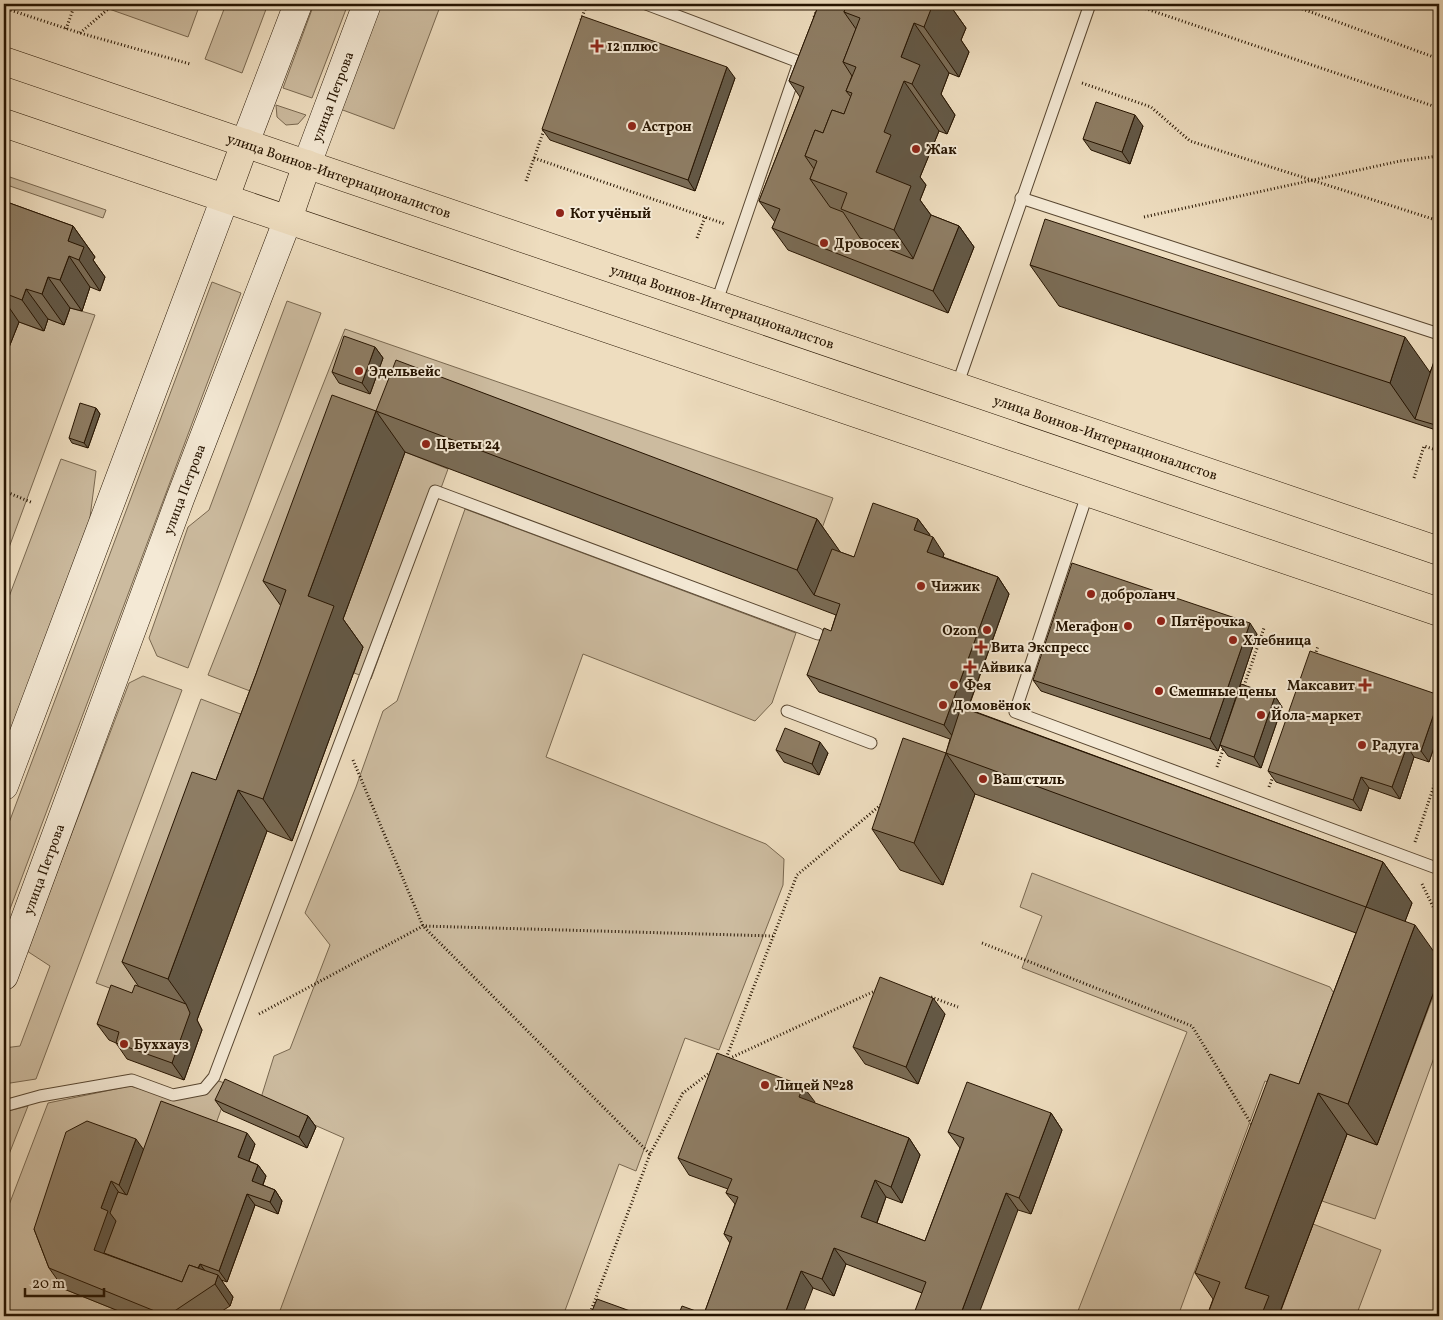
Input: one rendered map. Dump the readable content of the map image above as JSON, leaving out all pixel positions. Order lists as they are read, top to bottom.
{
  "streets": {
    "main road": ["улица Петрова", "улица Воинов-Интернационалистов"]
  },
  "crossings": [
    ["улица Петрова", "улица Воинов-Интернационалистов"]
  ],
  "places": {
    "health": [
      "12 плюс",
      "Вита Экспресс",
      "Айвика",
      "Максавит"
    ],
    "other": [
      "Астрон",
      "Жак",
      "Кот учёный",
      "Дровосек",
      "Эдельвейс",
      "Цветы 24",
      "Чижик",
      "доброланч",
      "Пятёрочка",
      "Мегафон",
      "Ozon",
      "Хлебница",
      "Фея",
      "Смешные цены",
      "Домовёнок",
      "Йола-маркет",
      "Радуга",
      "Ваш стиль",
      "Буххауз",
      "Лицей №28"
    ]
  },
  "scale_bar": "20 m"
}
